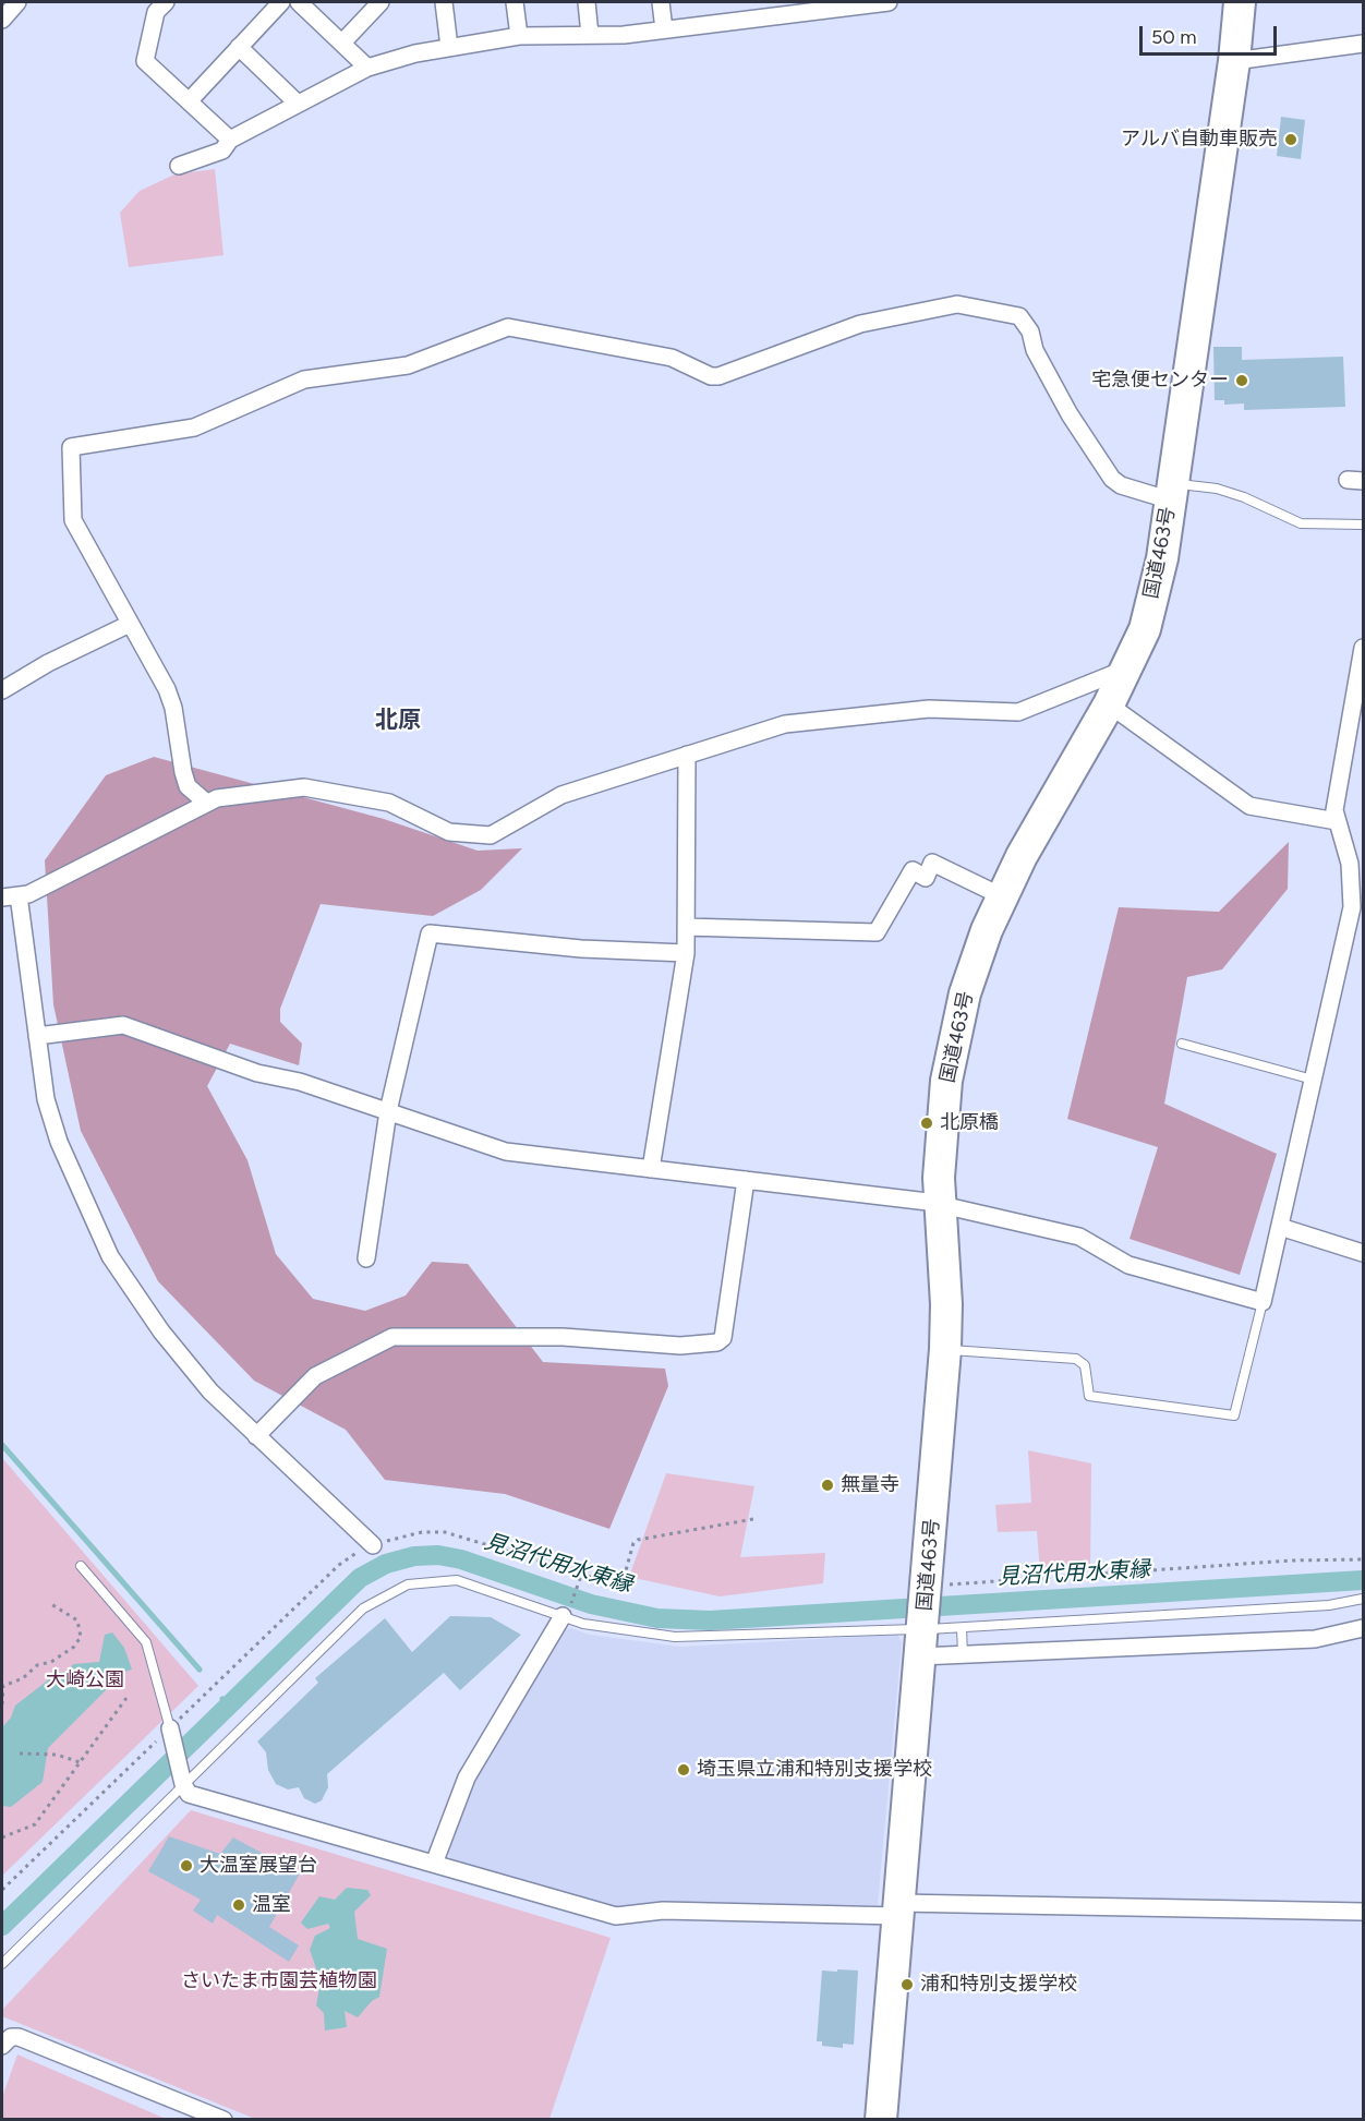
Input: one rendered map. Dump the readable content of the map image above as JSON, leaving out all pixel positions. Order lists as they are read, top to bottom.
{
  "streets": {
    "highway": ["国道463号"]
  },
  "districts": ["北原"],
  "water": ["見沼代用水東縁"],
  "parks": ["大崎公園", "さいたま市園芸植物園"],
  "places": [
    "アルバ自動車販売",
    "宅急便センター",
    "北原橋",
    "無量寺",
    "埼玉県立浦和特別支援学校",
    "大温室展望台",
    "温室",
    "浦和特別支援学校"
  ],
  "scale_bar": "50 m"
}
